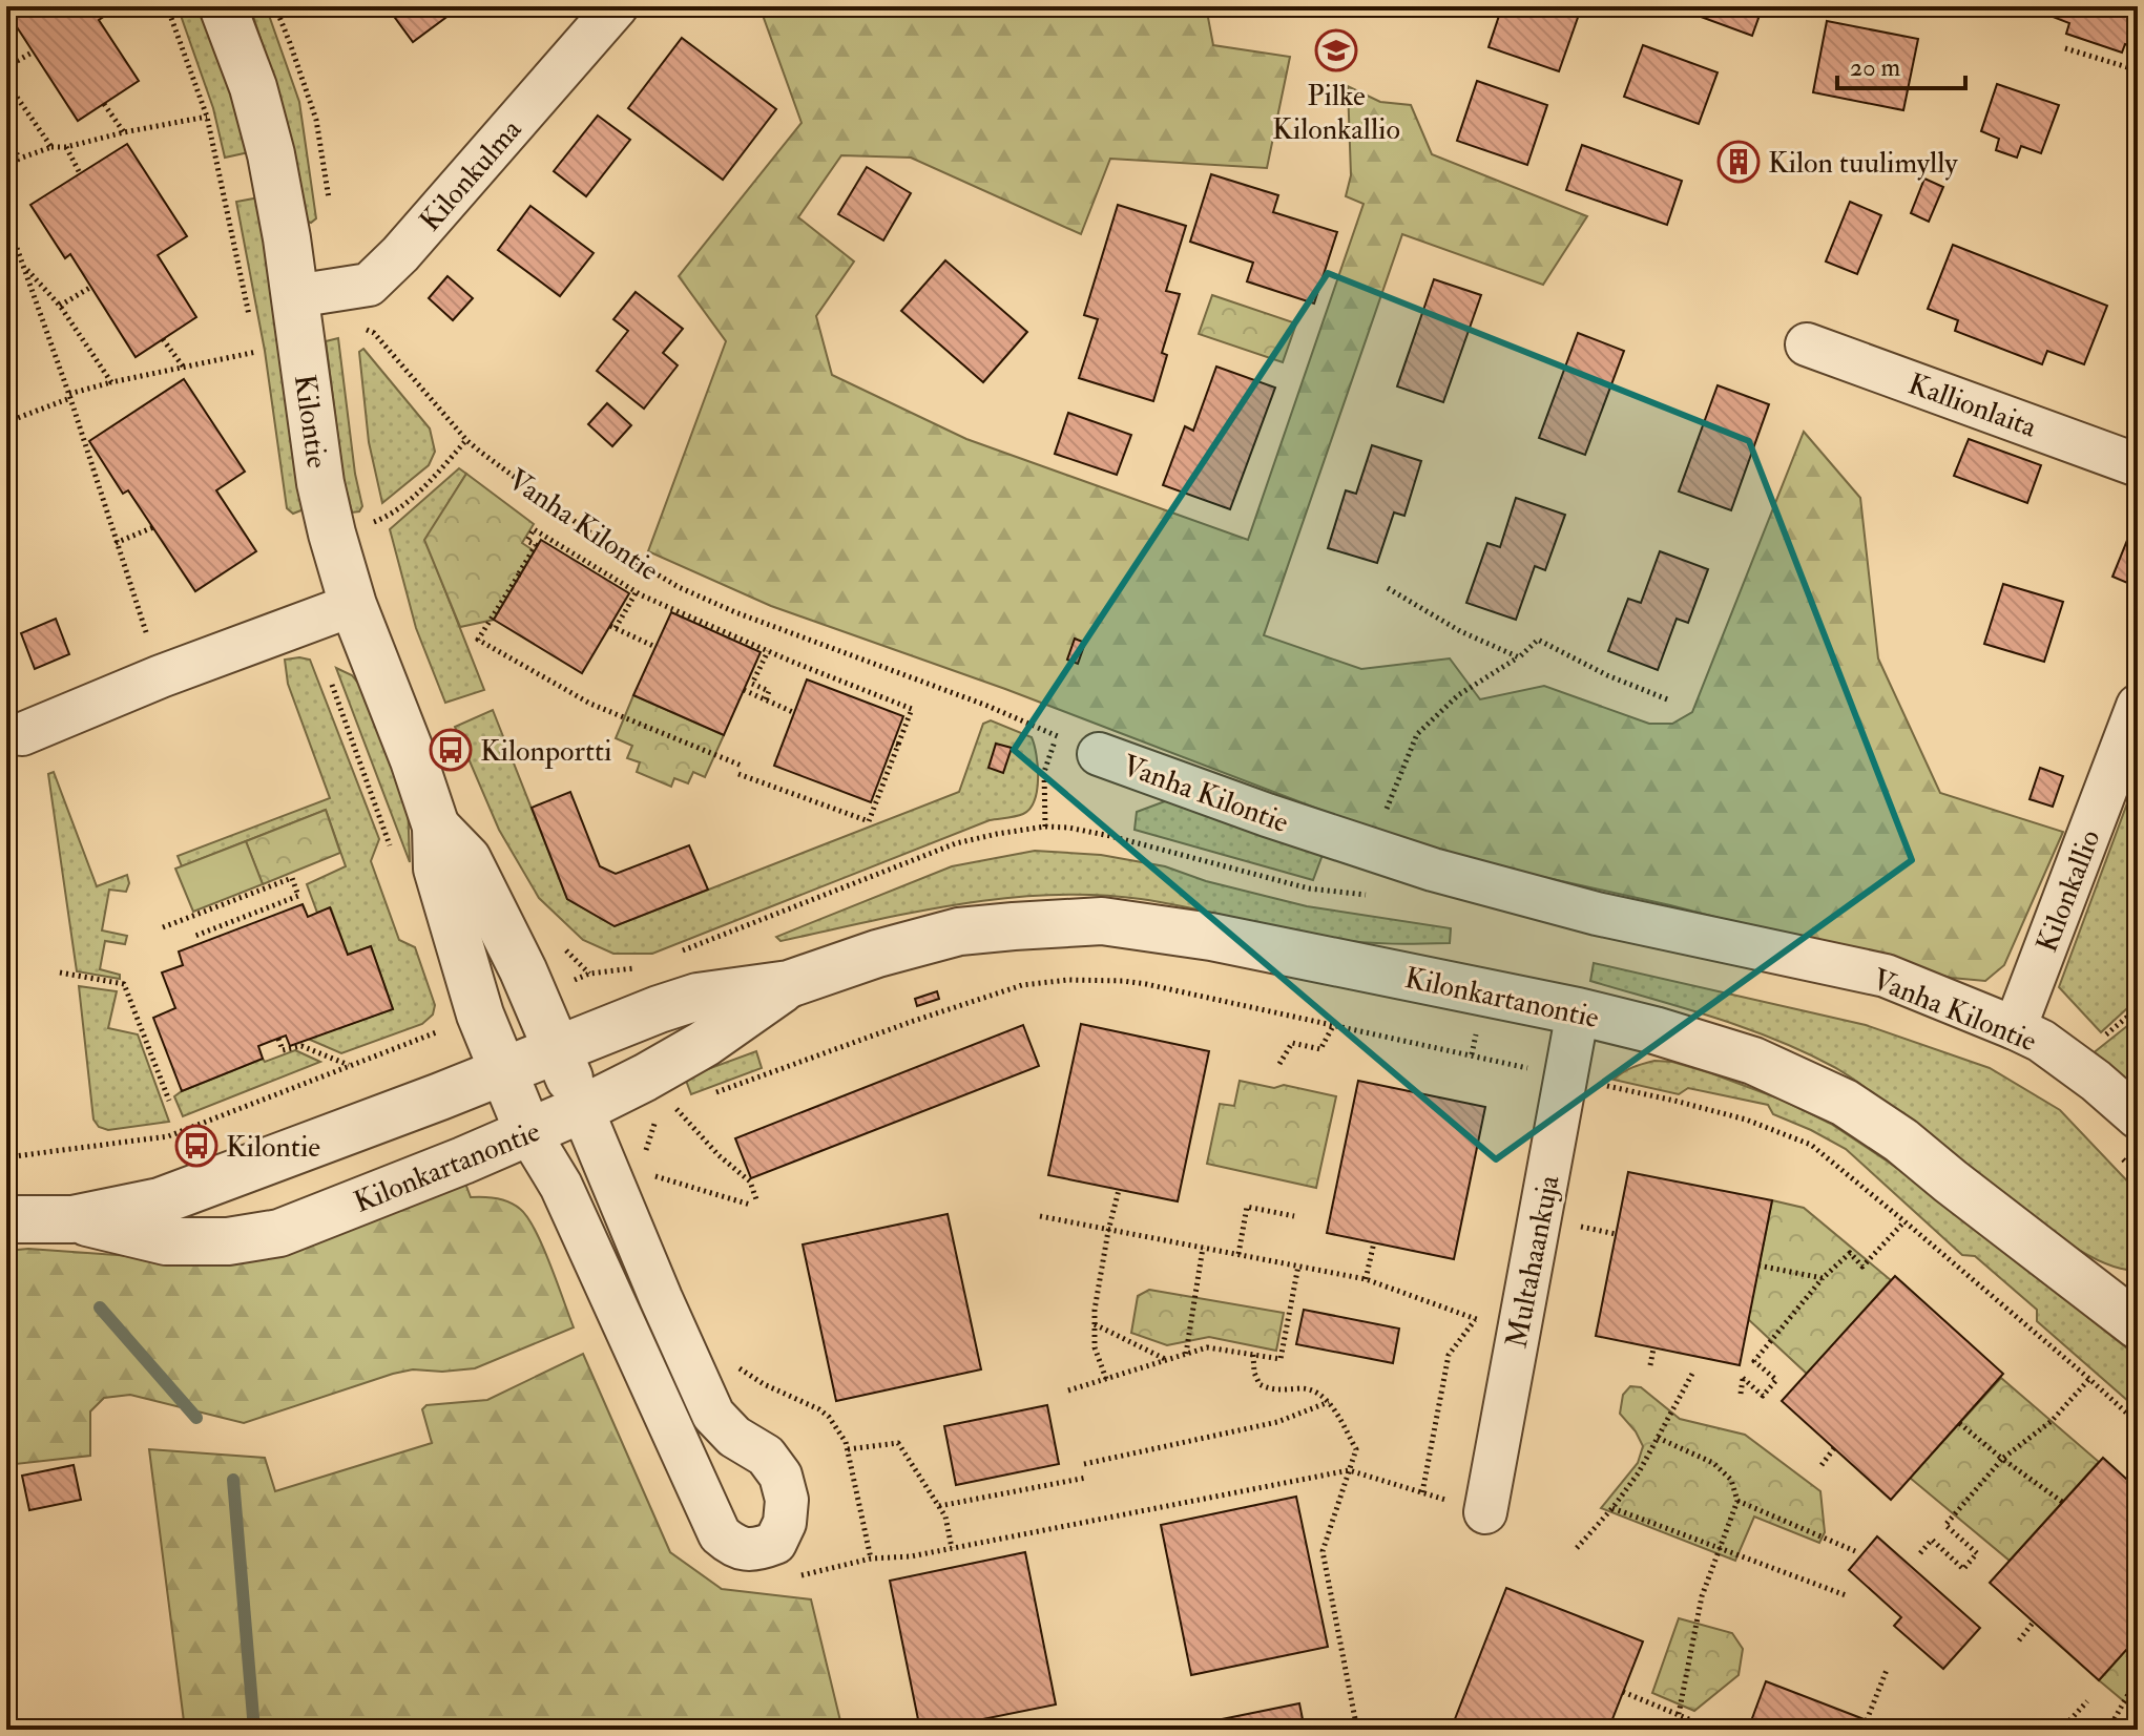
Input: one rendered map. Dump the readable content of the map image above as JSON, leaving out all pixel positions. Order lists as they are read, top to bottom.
{
  "streets": {
    "street": [
      "Kilonkulma",
      "Kallionlaita",
      "Kilontie",
      "Vanha Kilontie",
      "Kilonkallio",
      "Kilonkartanontie",
      "Multahaankuja"
    ]
  },
  "crossings": [
    ["Kilonkulma", "Kilontie"],
    ["Kilonkulma", "Vanha Kilontie"],
    ["Kilontie", "Kilonkartanontie"],
    ["Vanha Kilontie", "Kilonkallio"],
    ["Kilonkartanontie", "Multahaankuja"]
  ],
  "places": {
    "school or university": ["Pilke Kilonkallio"],
    "building": ["Kilon tuulimylly"],
    "bus stop": ["Kilonportti", "Kilontie"]
  },
  "scale_bar": "20 m"
}
